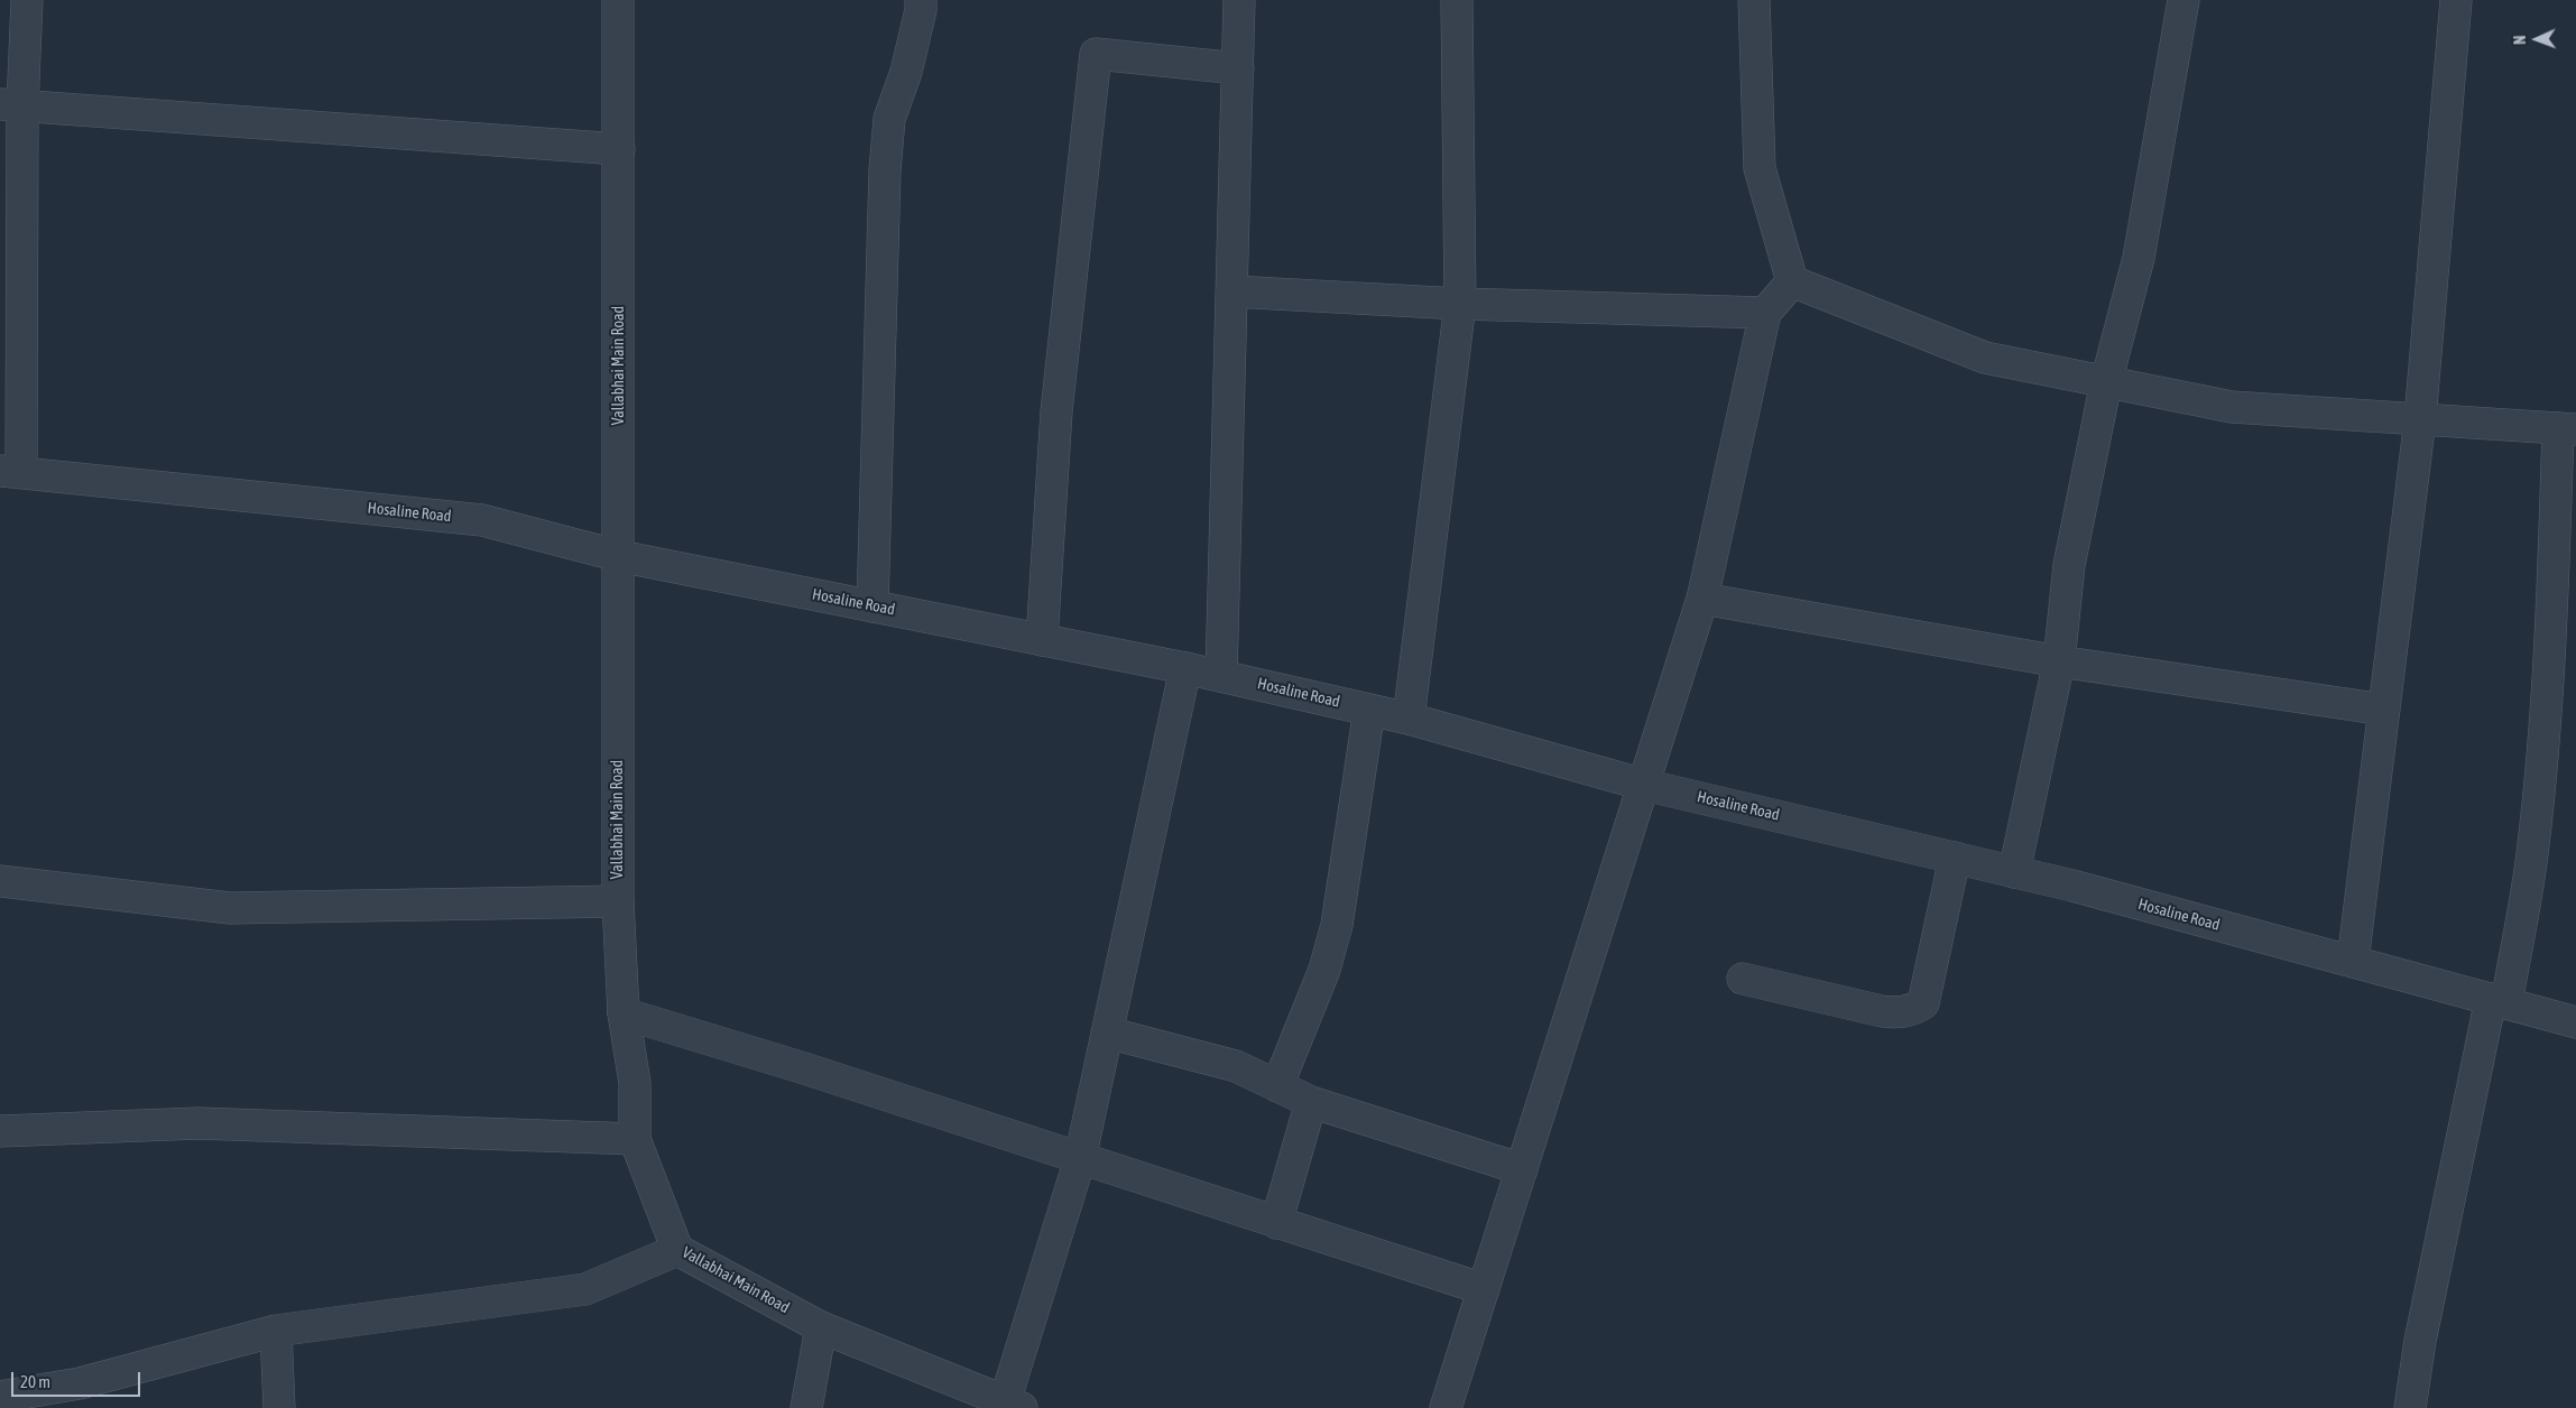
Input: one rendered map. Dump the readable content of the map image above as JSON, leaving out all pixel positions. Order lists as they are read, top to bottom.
{
  "streets": {
    "street": ["Vallabhai Main Road", "Hosaline Road"]
  },
  "crossings": [
    ["Vallabhai Main Road", "Hosaline Road"]
  ],
  "scale_bar": "20 m",
  "north": "left"
}
